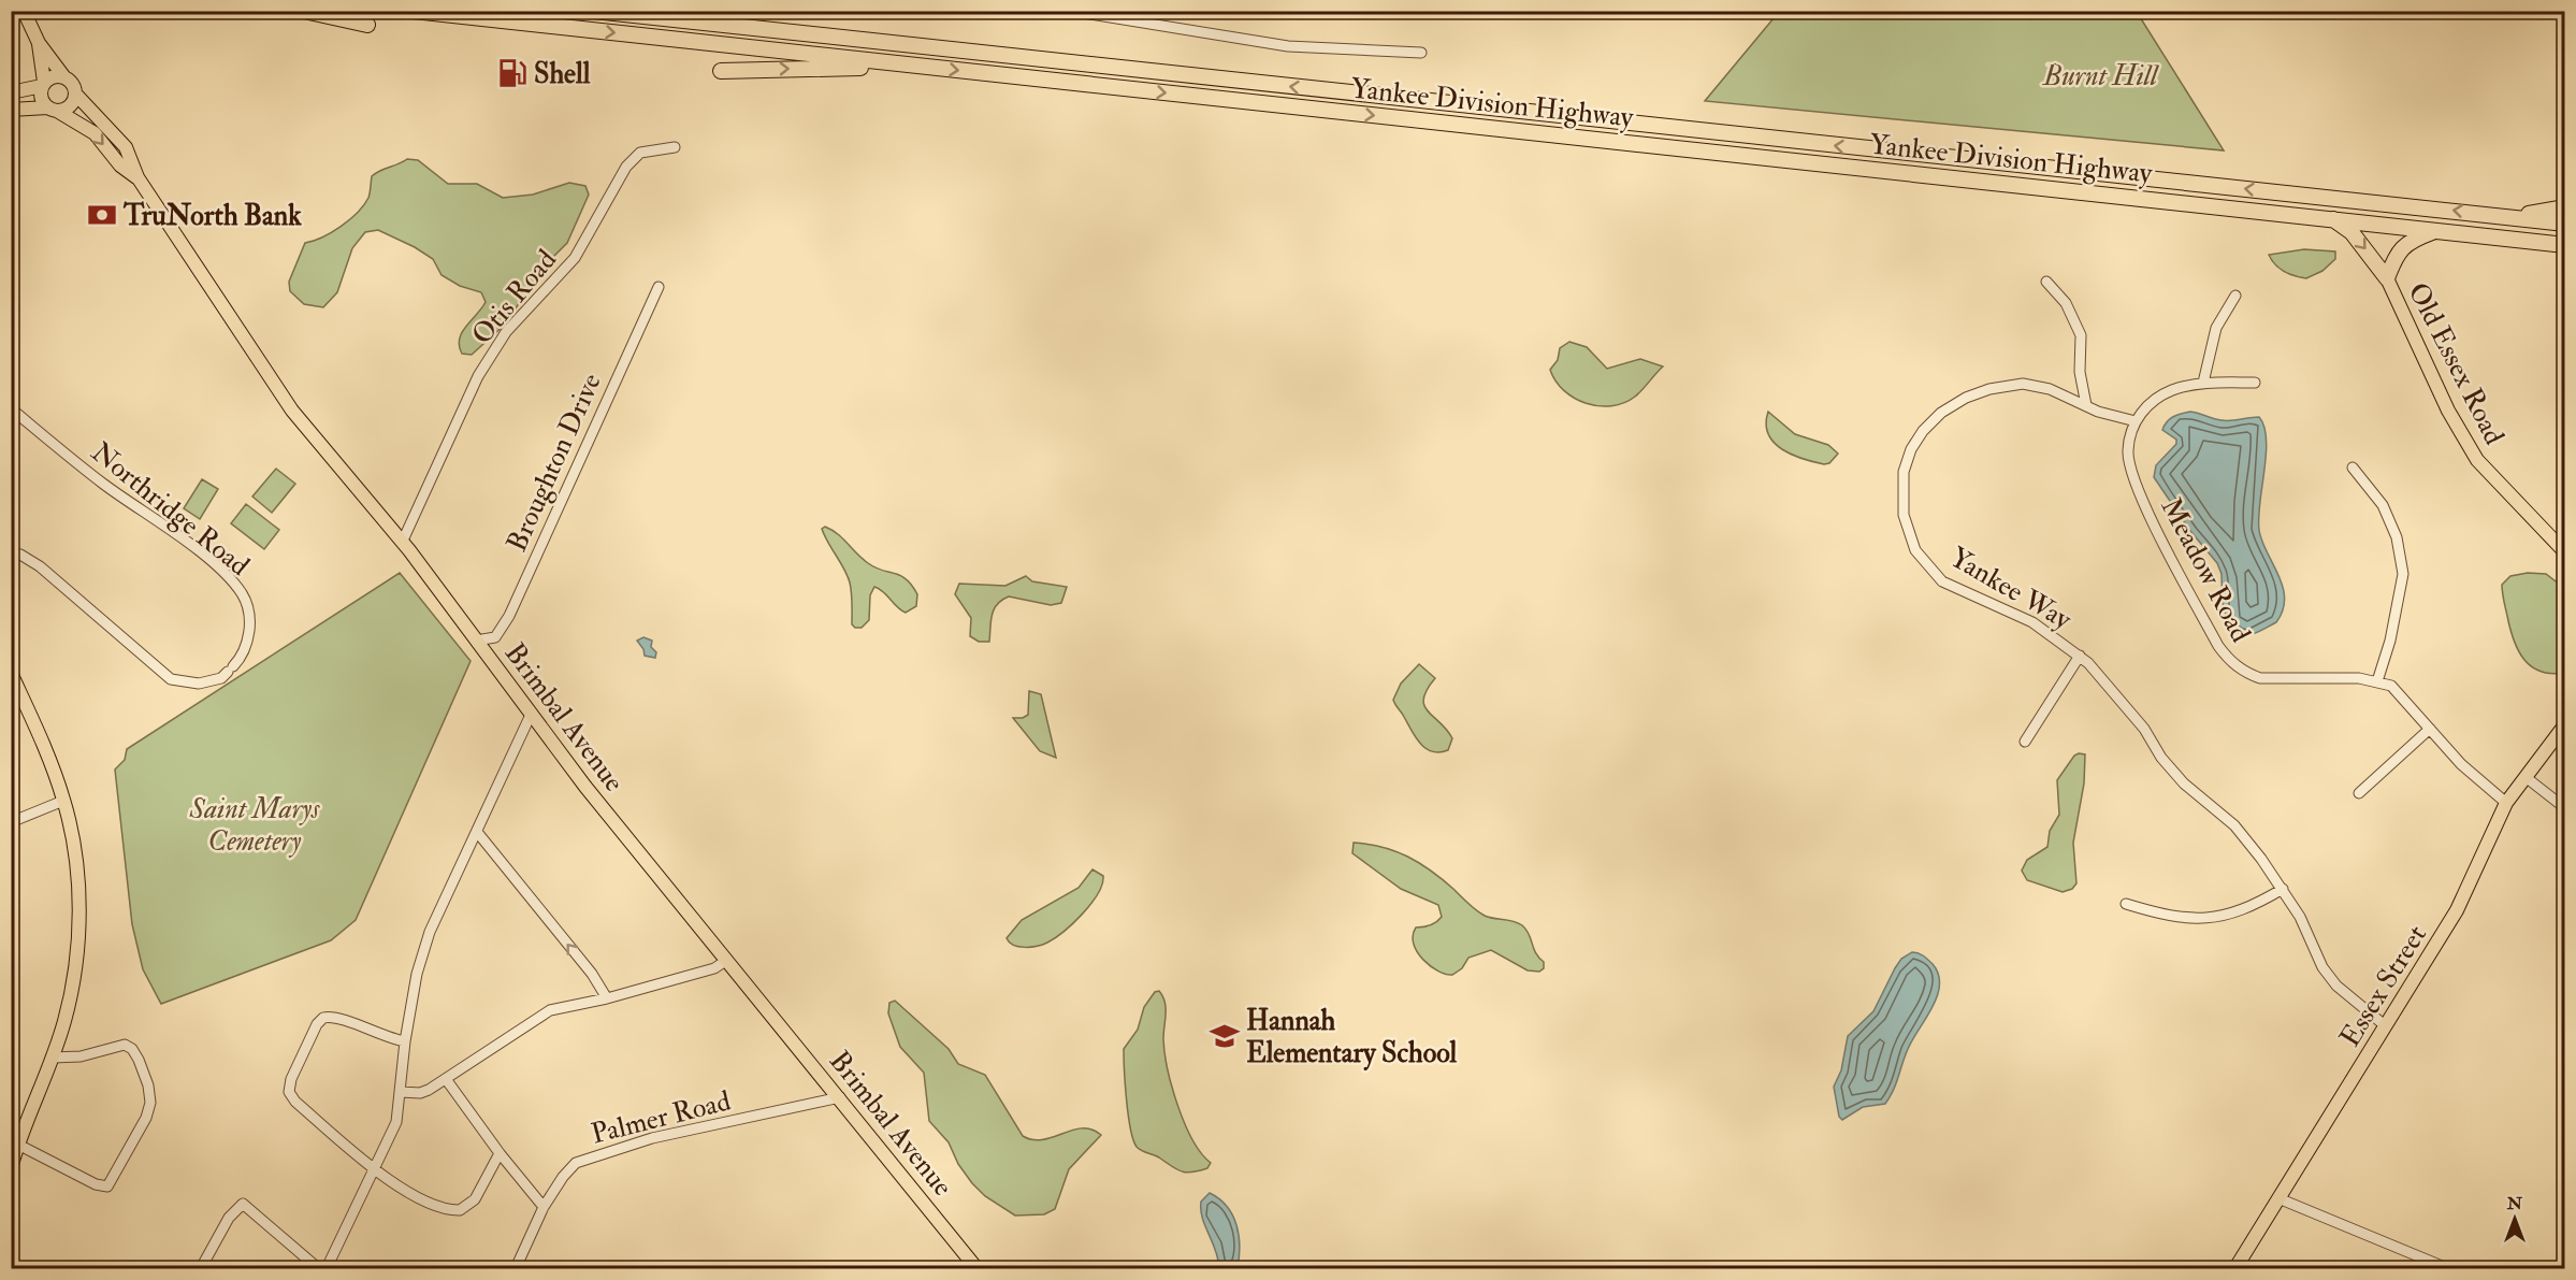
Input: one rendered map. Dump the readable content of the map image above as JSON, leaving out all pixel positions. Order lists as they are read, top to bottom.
{
  "streets": {
    "highway": ["Yankee Division Highway"],
    "main road": ["Old Essex Road", "Brimbal Avenue", "Essex Street"],
    "street": [
      "Otis Road",
      "Broughton Drive",
      "Northridge Road",
      "Meadow Road",
      "Yankee Way",
      "Palmer Road"
    ]
  },
  "crossings": [
    ["Otis Road", "Brimbal Avenue"],
    ["Broughton Drive", "Brimbal Avenue"],
    ["Meadow Road", "Yankee Way"],
    ["Meadow Road", "Essex Street"],
    ["Yankee Way", "Essex Street"],
    ["Brimbal Avenue", "Palmer Road"]
  ],
  "parks": ["Burnt Hill", "Saint Marys Cemetery"],
  "places": {
    "fuel station": ["Shell"],
    "bank": ["TruNorth Bank"],
    "school or university": ["Hannah Elementary School"]
  },
  "north": "top"
}
